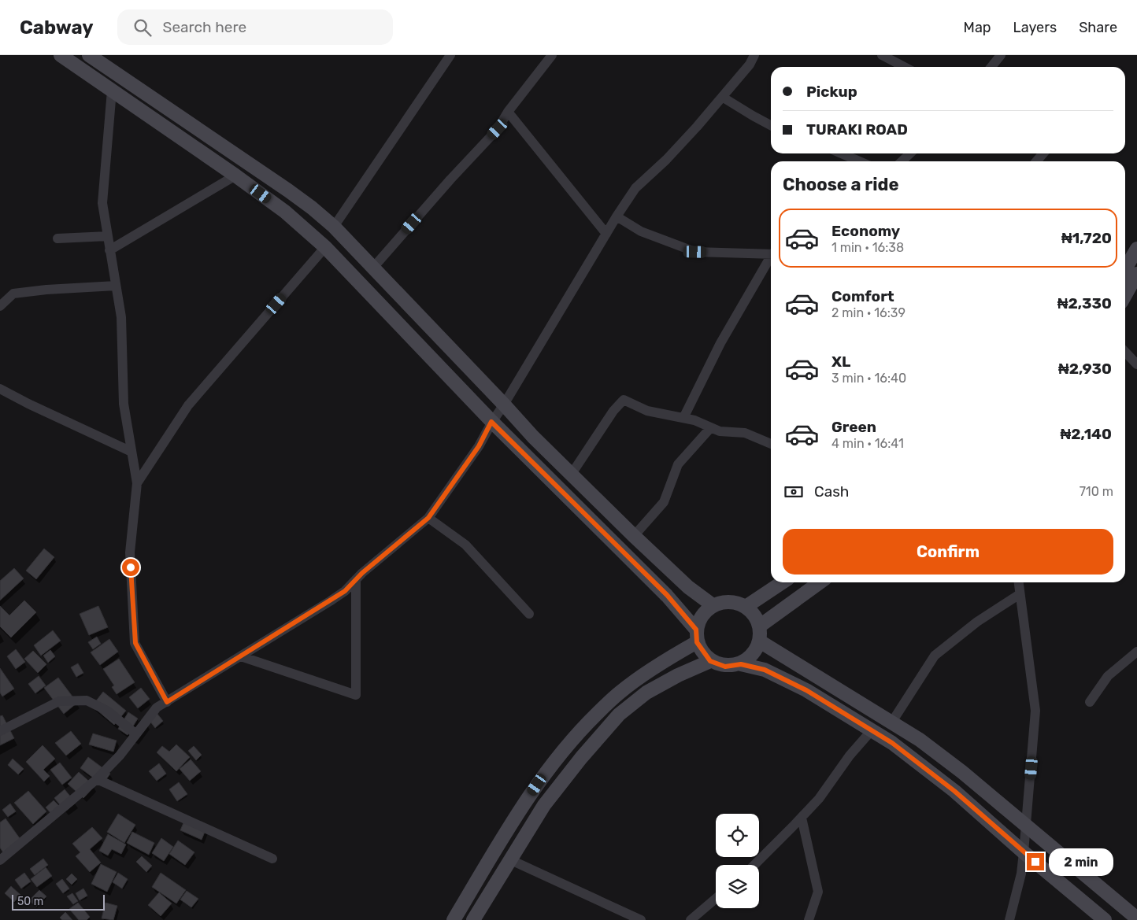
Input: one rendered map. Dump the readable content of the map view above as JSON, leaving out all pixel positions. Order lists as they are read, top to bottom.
{
  "scale_bar": "50 m",
  "page": {
    "header": "Cabway",
    "search": "Search here",
    "nav": ["Map", "Layers", "Share"],
    "banner": ["Pickup", "TURAKI ROAD"],
    "heading": "Choose a ride",
    "list": [
      {
        "name": "Economy",
        "note": "1 min · 16:38",
        "value": "₦1,720"
      },
      {
        "name": "Comfort",
        "note": "2 min · 16:39",
        "value": "₦2,330"
      },
      {
        "name": "XL",
        "note": "3 min · 16:40",
        "value": "₦2,930"
      },
      {
        "name": "Green",
        "note": "4 min · 16:41",
        "value": "₦2,140"
      }
    ],
    "pay": ["Cash", "710 m"],
    "buttons": "Confirm",
    "bubble": "2 min",
    "scale": "50 m"
  }
}
